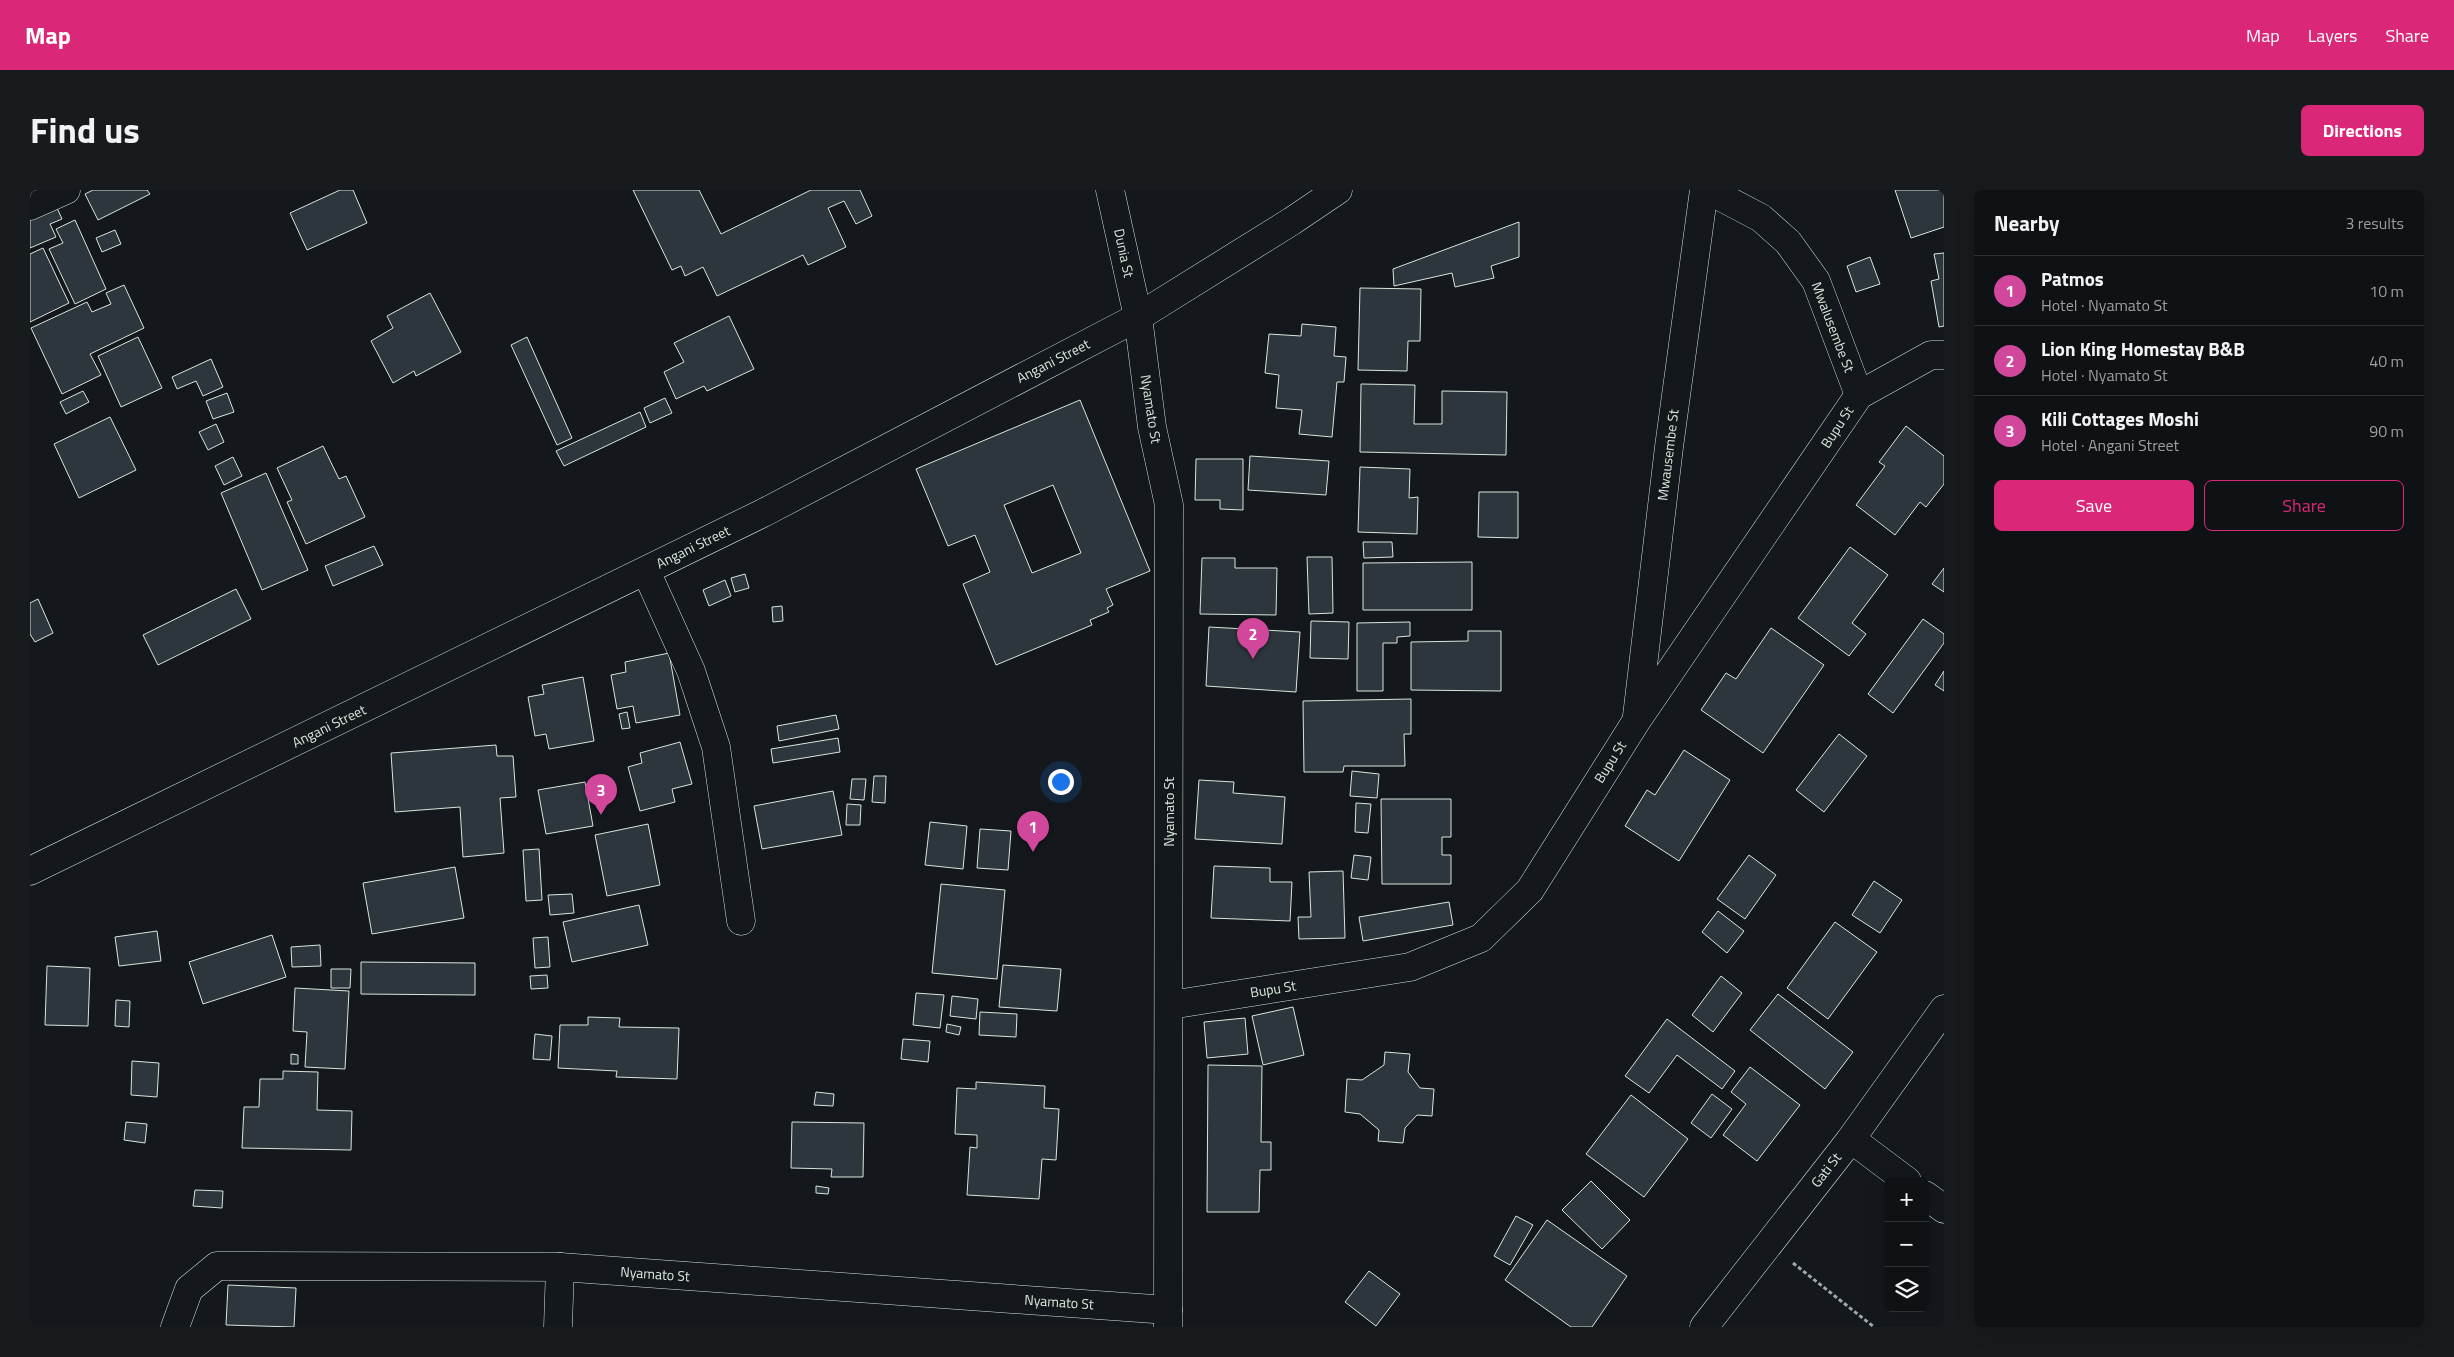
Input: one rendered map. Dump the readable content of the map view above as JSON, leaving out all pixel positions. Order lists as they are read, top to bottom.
{
  "streets": {
    "street": [
      "Dunia St",
      "Mwalusembe St",
      "Angani Street",
      "Nyamato St",
      "Bupu St",
      "Mwausembe St",
      "Gati St"
    ]
  },
  "crossings": [
    ["Dunia St", "Angani Street"],
    ["Dunia St", "Nyamato St"],
    ["Mwalusembe St", "Bupu St"],
    ["Angani Street", "Nyamato St"],
    ["Nyamato St", "Bupu St"],
    ["Bupu St", "Mwausembe St"]
  ],
  "page": {
    "header": "Map",
    "nav": ["Map", "Layers", "Share"],
    "title": "Find us",
    "buttons": [
      "Directions",
      ["Save", "Share"]
    ],
    "heading": ["Nearby", "3 results"],
    "list": [
      {
        "mark": "1",
        "name": "Patmos",
        "note": "Hotel · Nyamato St",
        "value": "10 m"
      },
      {
        "mark": "2",
        "name": "Lion King Homestay B&B",
        "note": "Hotel · Nyamato St",
        "value": "40 m"
      },
      {
        "mark": "3",
        "name": "Kili Cottages Moshi",
        "note": "Hotel · Angani Street",
        "value": "90 m"
      }
    ],
    "pins": ["2", "3", "1"],
    "map_buttons": ["+", "−"]
  }
}
